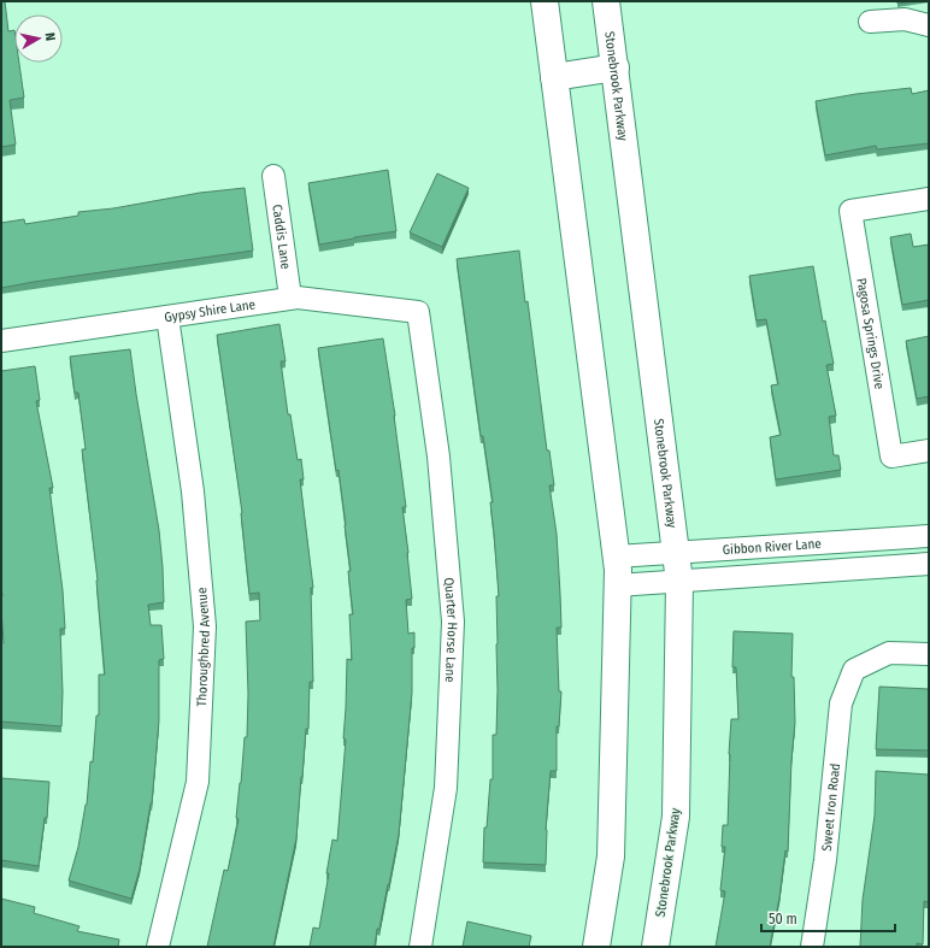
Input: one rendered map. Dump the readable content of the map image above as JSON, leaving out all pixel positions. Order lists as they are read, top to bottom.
{
  "streets": {
    "main road": ["Stonebrook Parkway"],
    "street": [
      "Caddis Lane",
      "Gypsy Shire Lane",
      "Pagosa Springs Drive",
      "Gibbon River Lane",
      "Quarter Horse Lane",
      "Thoroughbred Avenue",
      "Sweet Iron Road"
    ]
  },
  "crossings": [
    ["Stonebrook Parkway", "Gibbon River Lane"],
    ["Caddis Lane", "Gypsy Shire Lane"],
    ["Gypsy Shire Lane", "Quarter Horse Lane"],
    ["Gypsy Shire Lane", "Thoroughbred Avenue"]
  ],
  "scale_bar": "50 m",
  "north": "right"
}
